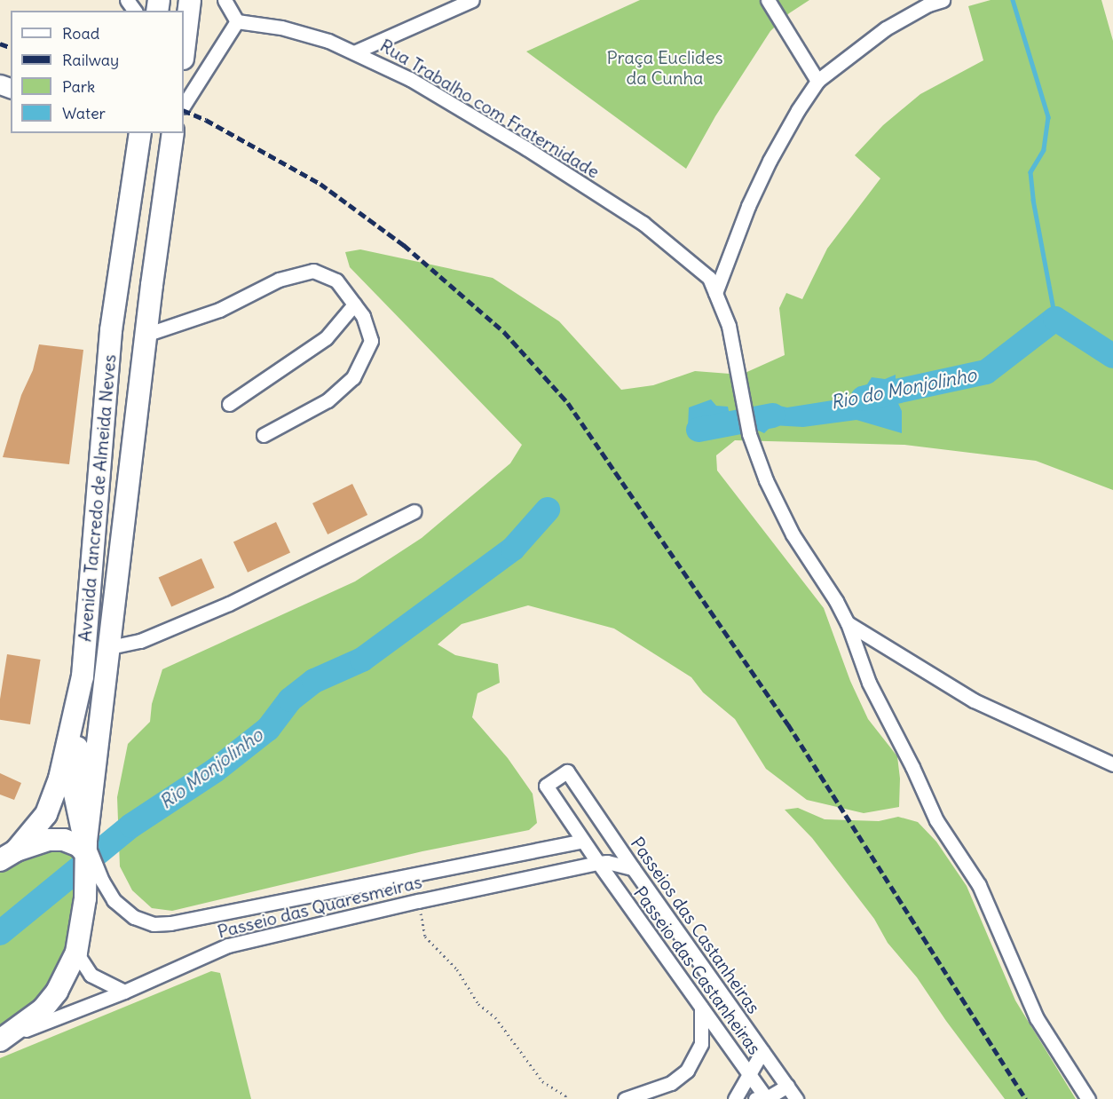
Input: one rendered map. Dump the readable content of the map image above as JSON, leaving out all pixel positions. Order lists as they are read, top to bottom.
{
  "streets": {
    "main road": ["Avenida Tancredo de Almeida Neves"],
    "street": [
      "Rua Trabalho com Fraternidade",
      "Passeio das Quaresmeiras",
      "Passeios das Castanheiras",
      "Passeio das Castanheiras"
    ]
  },
  "crossings": [
    ["Avenida Tancredo de Almeida Neves", "Passeio das Quaresmeiras"],
    ["Passeio das Quaresmeiras", "Passeios das Castanheiras"],
    ["Passeio das Quaresmeiras", "Passeio das Castanheiras"]
  ],
  "water": ["Rio do Monjolinho", "Rio Monjolinho"],
  "parks": ["Praça Euclides da Cunha"],
  "legend": [
    "Road",
    "Railway",
    "Park",
    "Water"
  ]
}
